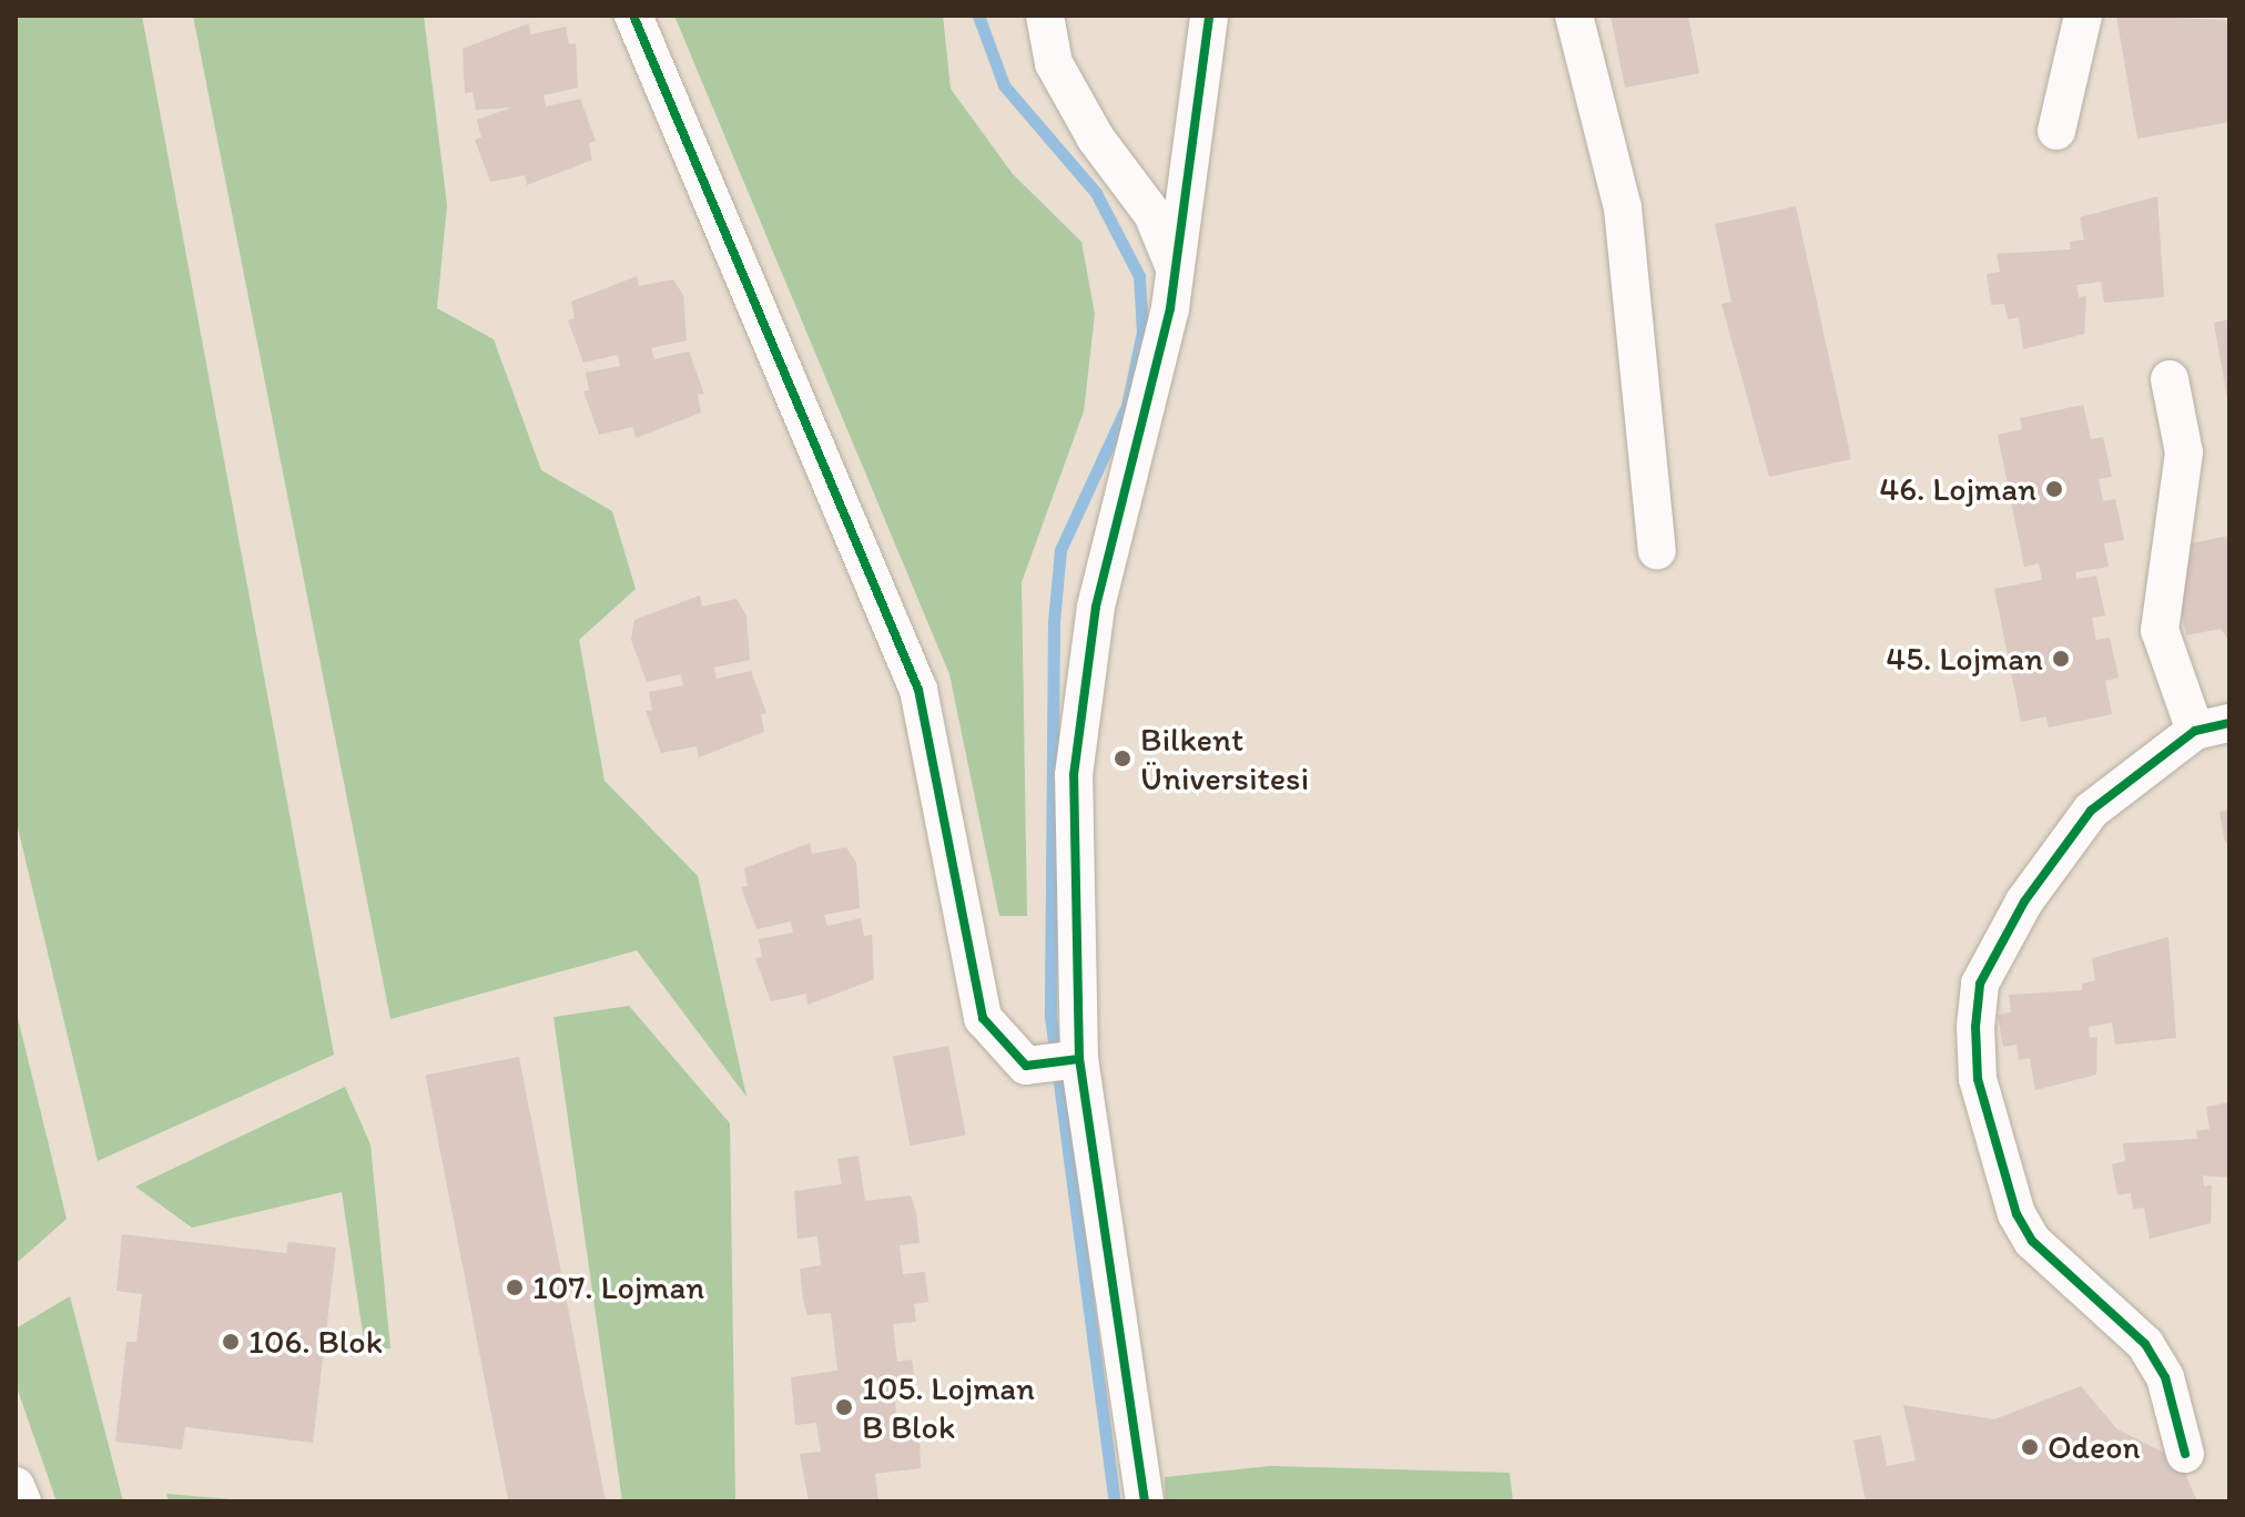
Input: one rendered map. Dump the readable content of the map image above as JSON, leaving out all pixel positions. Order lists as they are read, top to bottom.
{
  "places": [
    "46. Lojman",
    "45. Lojman",
    "Bilkent Üniversitesi",
    "107. Lojman",
    "106. Blok",
    "105. Lojman B Blok",
    "Odeon"
  ]
}
